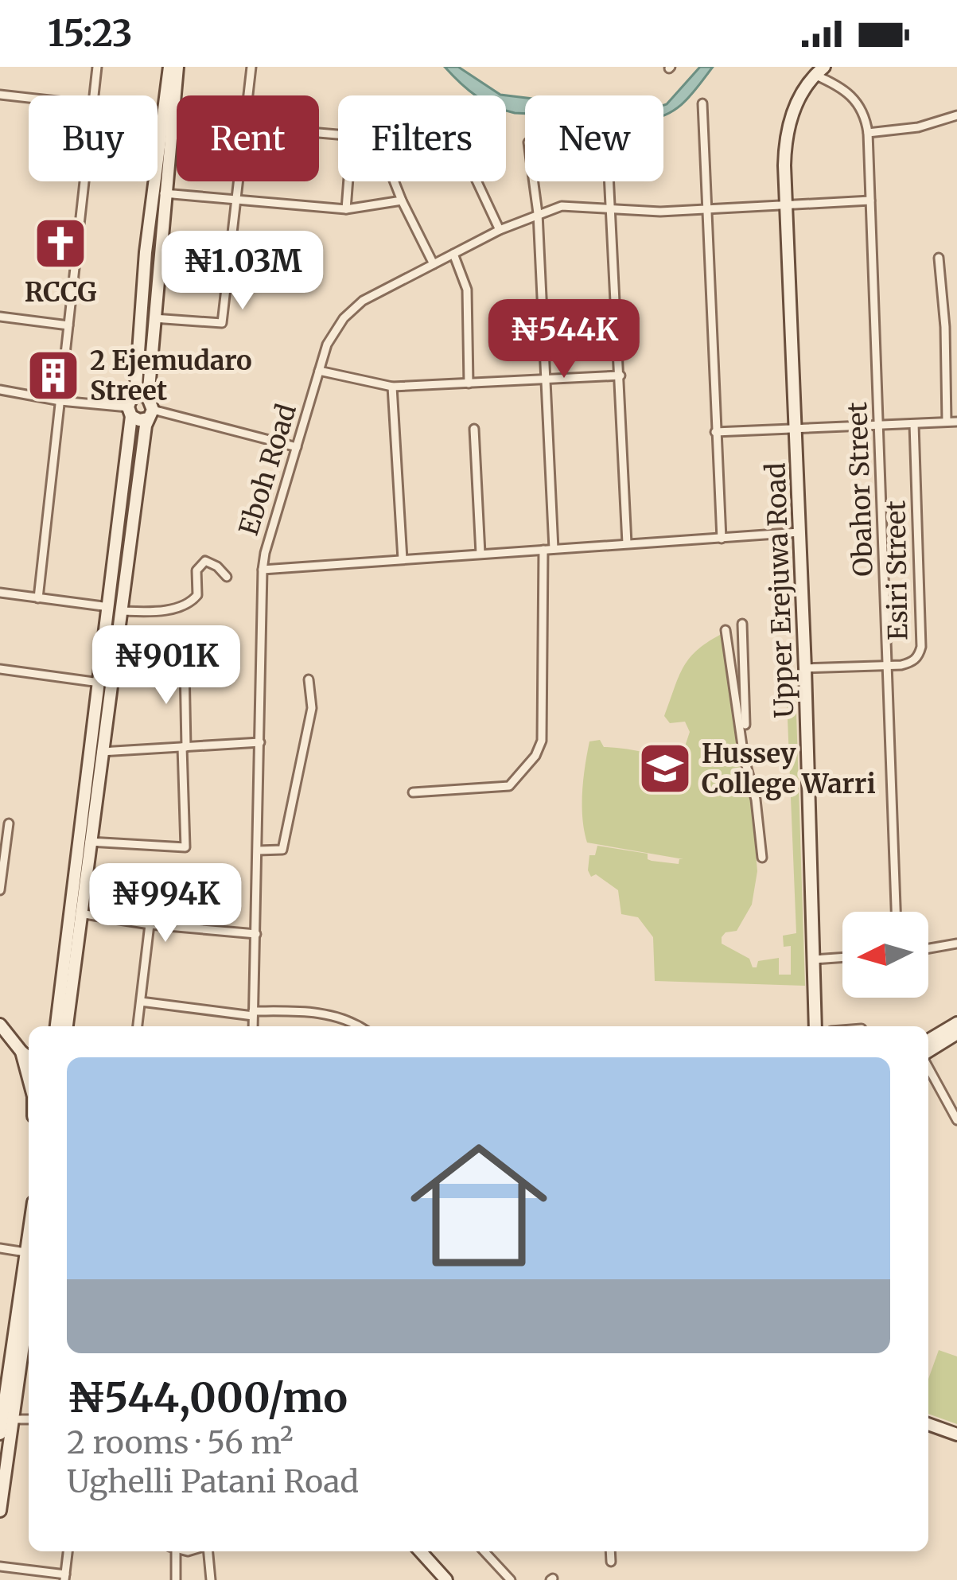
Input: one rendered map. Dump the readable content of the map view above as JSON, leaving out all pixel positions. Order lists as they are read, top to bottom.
{
  "streets": {
    "main road": ["Upper Erejuwa Road"],
    "street": ["Eboh Road", "Obahor Street", "Esiri Street"]
  },
  "crossings": [
    ["Eboh Road", "Obahor Street"],
    ["Eboh Road", "Upper Erejuwa Road"],
    ["Obahor Street", "Esiri Street"],
    ["Obahor Street", "Upper Erejuwa Road"],
    ["Esiri Street", "Upper Erejuwa Road"]
  ],
  "places": {
    "church": ["RCCG"],
    "building": ["2 Ejemudaro Street"],
    "school or university": ["Hussey College Warri"]
  },
  "north": "left",
  "page": {
    "status": "15:23",
    "chip": [
      "Buy",
      "Rent",
      "Filters",
      "New"
    ],
    "price": [
      "₦1.03M",
      "₦544K",
      "₦901K",
      "₦994K"
    ],
    "list": [
      {
        "name": "₦544,000/mo",
        "note": "2 rooms · 56 m² · Ughelli Patani Road"
      }
    ]
  }
}
